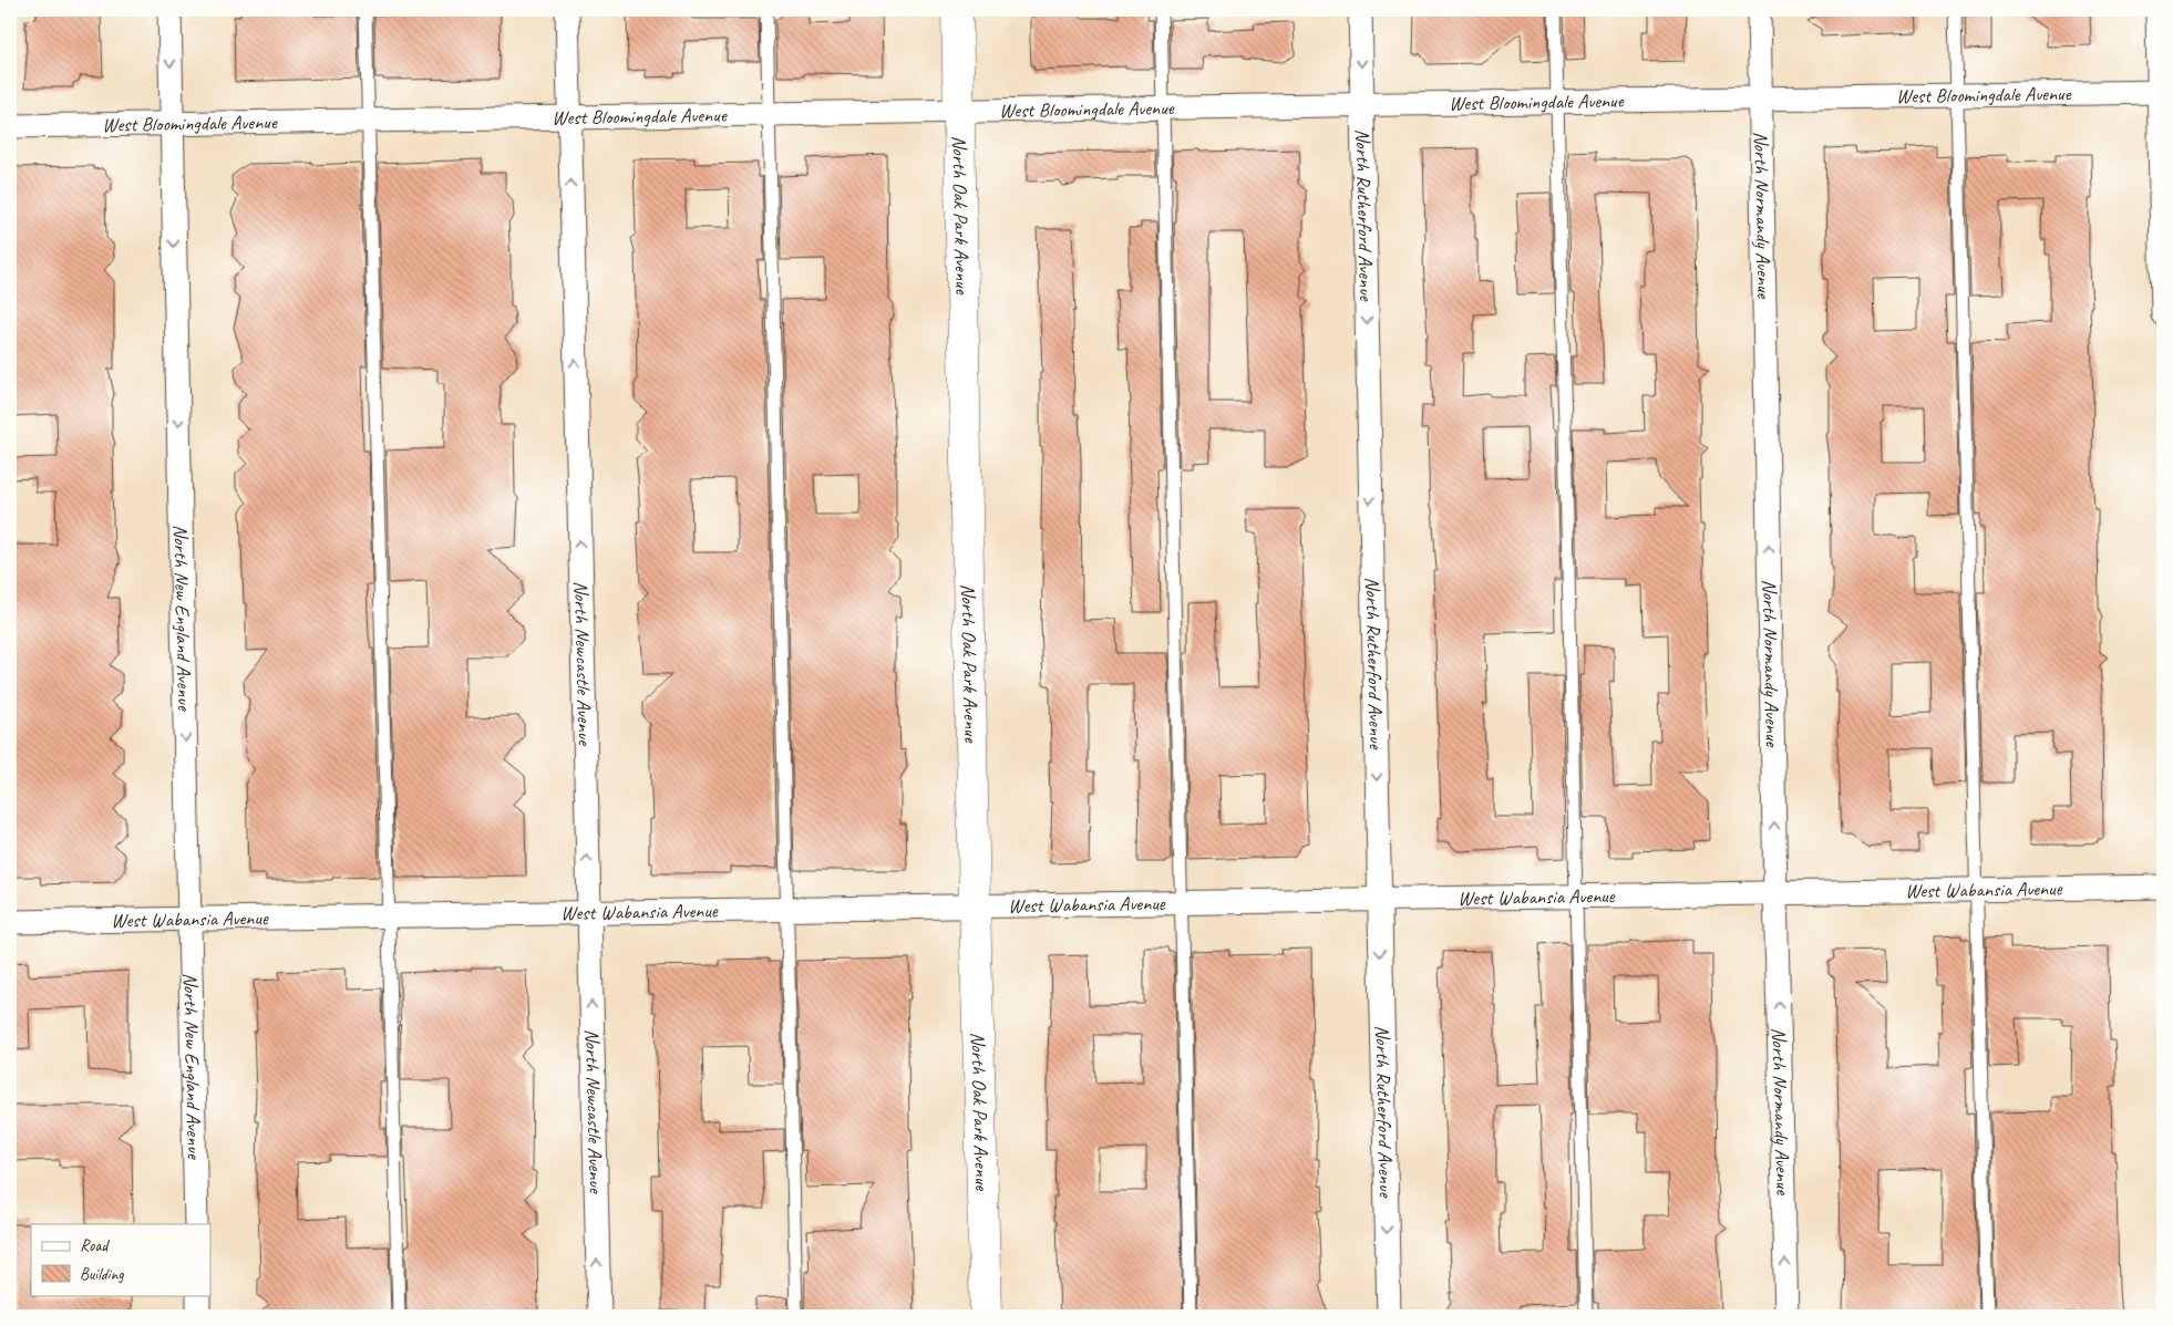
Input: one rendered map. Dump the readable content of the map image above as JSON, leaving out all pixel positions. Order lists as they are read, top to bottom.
{
  "streets": {
    "street": [
      "West Bloomingdale Avenue",
      "North Oak Park Avenue",
      "North Rutherford Avenue",
      "North Normandy Avenue",
      "North New England Avenue",
      "North Newcastle Avenue",
      "West Wabansia Avenue"
    ]
  },
  "crossings": [
    ["West Bloomingdale Avenue", "North Oak Park Avenue"],
    ["West Bloomingdale Avenue", "North Rutherford Avenue"],
    ["West Bloomingdale Avenue", "North Normandy Avenue"],
    ["West Bloomingdale Avenue", "North New England Avenue"],
    ["West Bloomingdale Avenue", "North Newcastle Avenue"],
    ["North Oak Park Avenue", "West Wabansia Avenue"],
    ["North Rutherford Avenue", "West Wabansia Avenue"],
    ["North Normandy Avenue", "West Wabansia Avenue"],
    ["North New England Avenue", "West Wabansia Avenue"],
    ["North Newcastle Avenue", "West Wabansia Avenue"]
  ],
  "one_way": [
    "North Rutherford Avenue",
    "North Normandy Avenue",
    "North New England Avenue",
    "North Newcastle Avenue"
  ],
  "legend": ["Road", "Building"]
}
